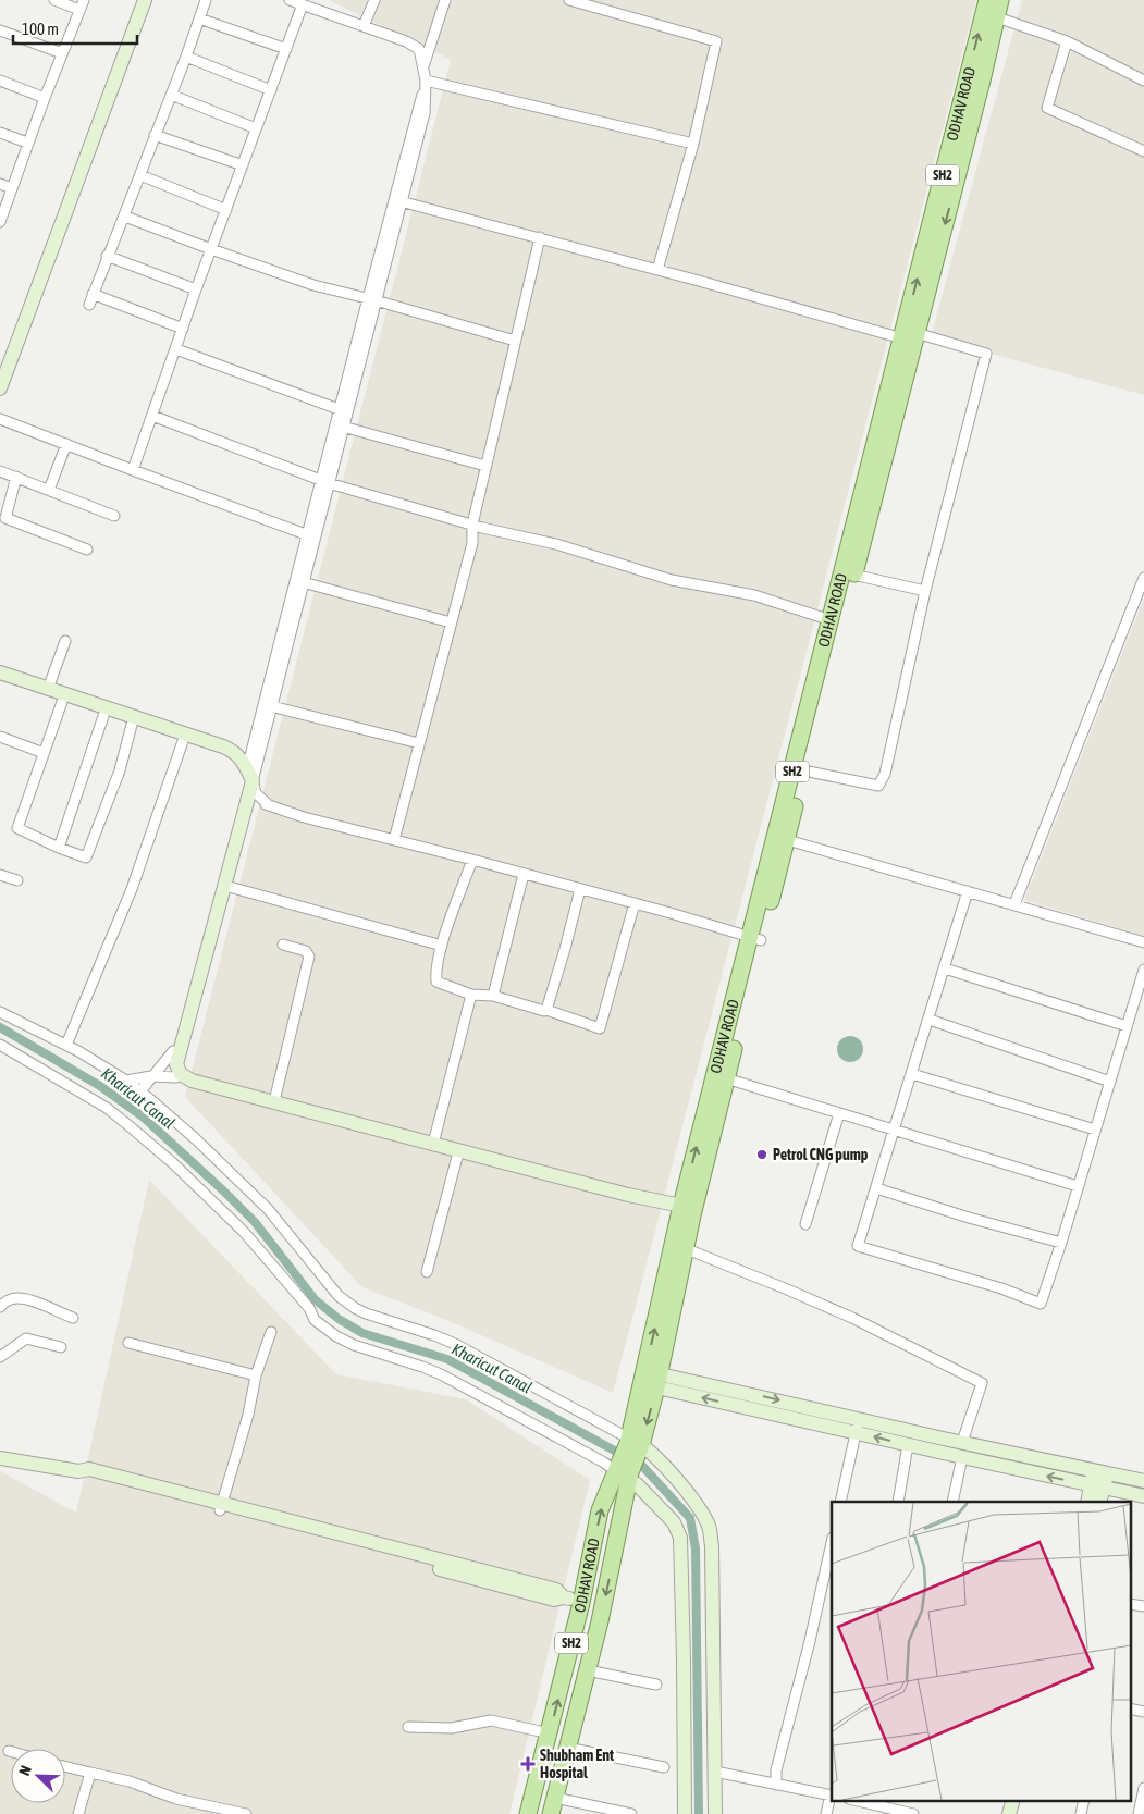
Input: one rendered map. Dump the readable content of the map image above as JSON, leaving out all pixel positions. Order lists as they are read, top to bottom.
{
  "streets": {
    "main road": ["ODHAV ROAD", "SH2"]
  },
  "crossings": [
    ["ODHAV ROAD", "SH2"]
  ],
  "water": ["Kharicut Canal"],
  "places": {
    "other": ["Petrol CNG pump"],
    "health": ["Shubham Ent Hospital"]
  },
  "scale_bar": "100 m",
  "north": "top left"
}
